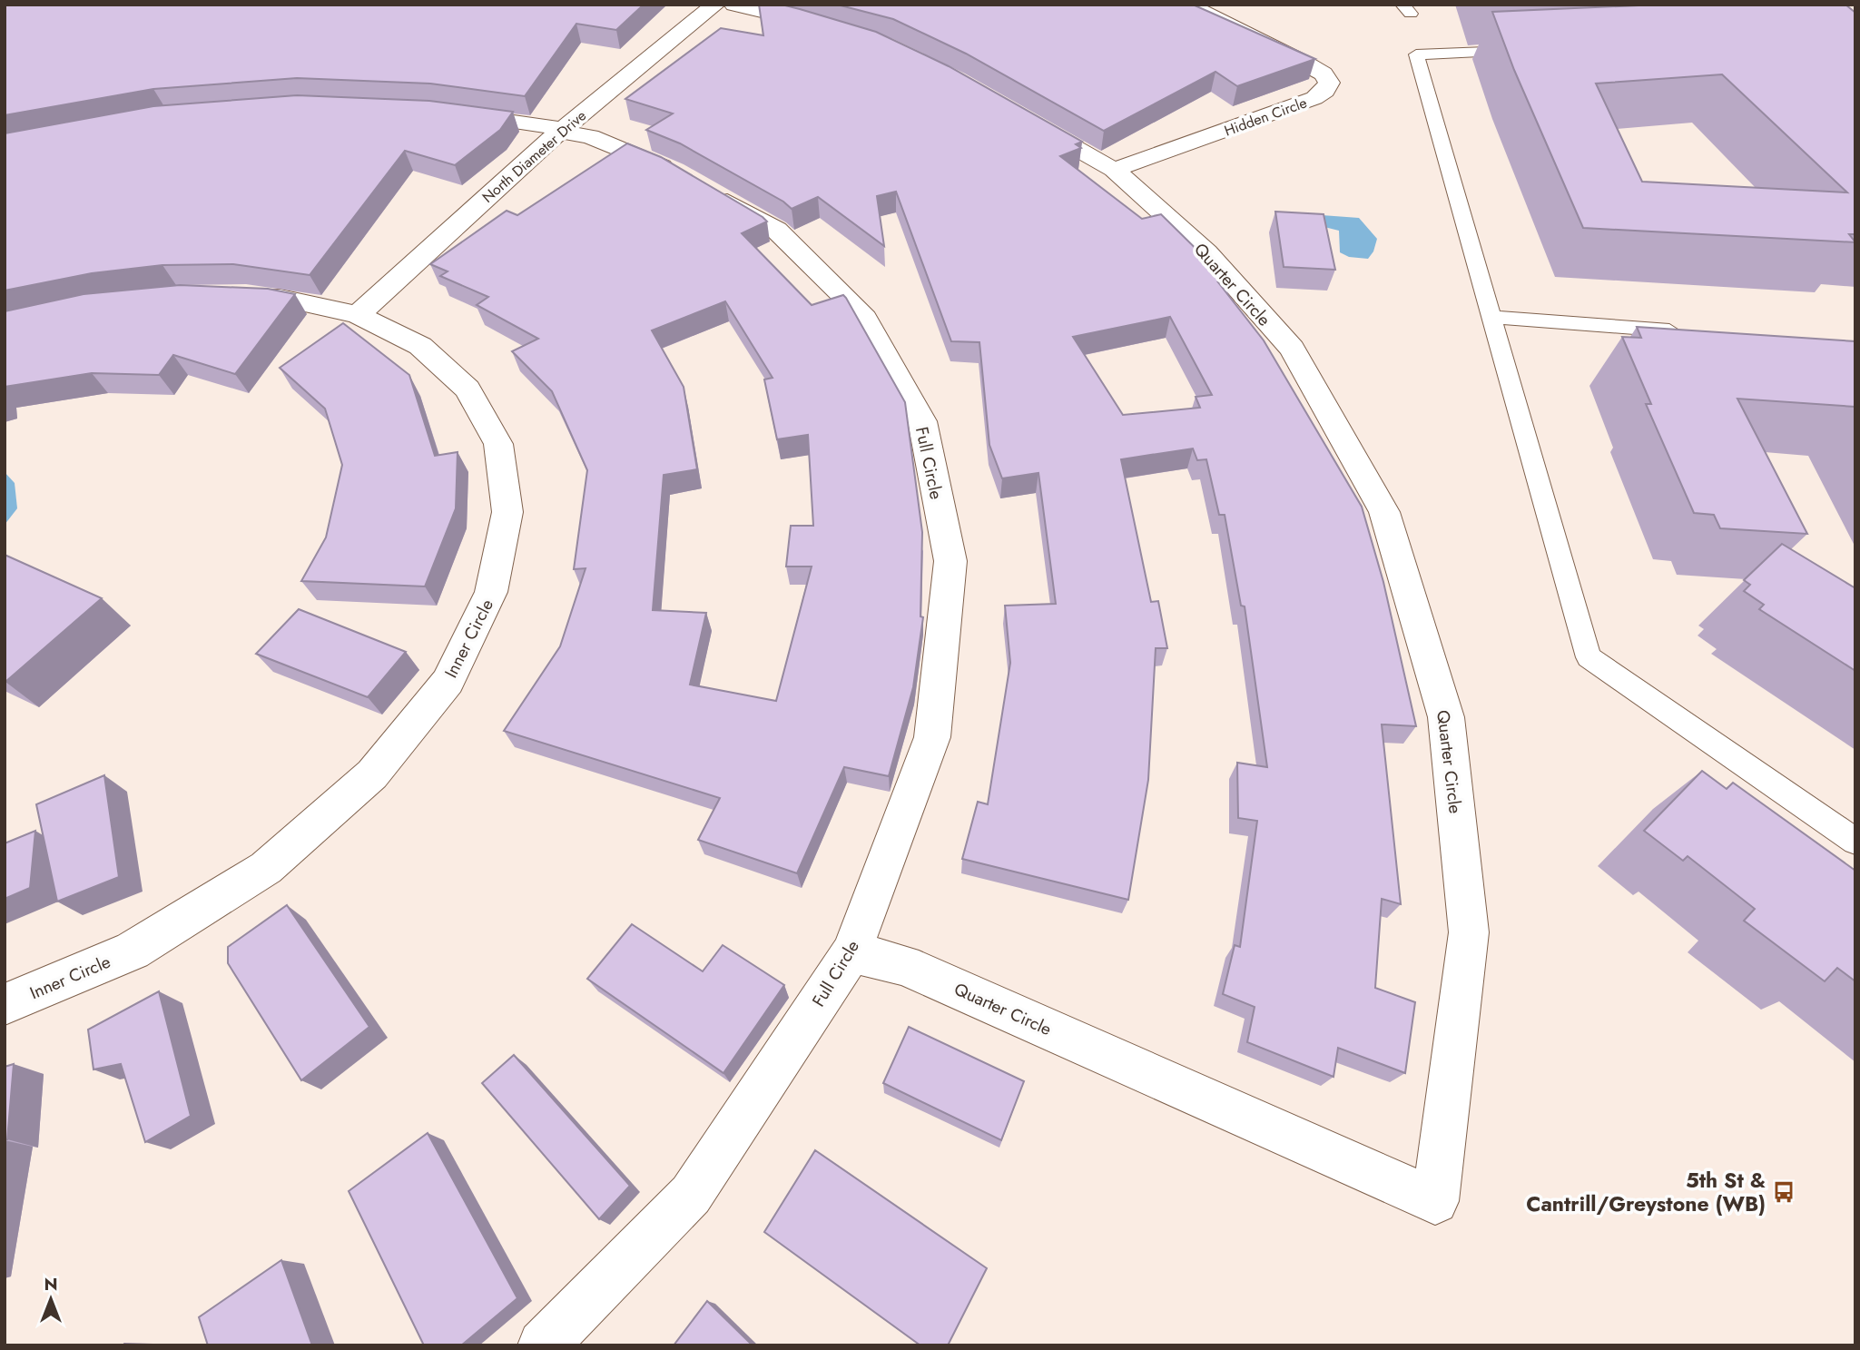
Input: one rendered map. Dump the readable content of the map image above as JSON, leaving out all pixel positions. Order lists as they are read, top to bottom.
{
  "streets": {
    "street": [
      "Hidden Circle",
      "North Diameter Drive",
      "Quarter Circle",
      "Full Circle",
      "Inner Circle"
    ]
  },
  "crossings": [
    ["Hidden Circle", "Quarter Circle"],
    ["North Diameter Drive", "Full Circle"],
    ["North Diameter Drive", "Inner Circle"],
    ["Quarter Circle", "Full Circle"]
  ],
  "places": {
    "bus stop": ["5th St & Cantrill/Greystone (WB)"]
  },
  "north": "top"
}
